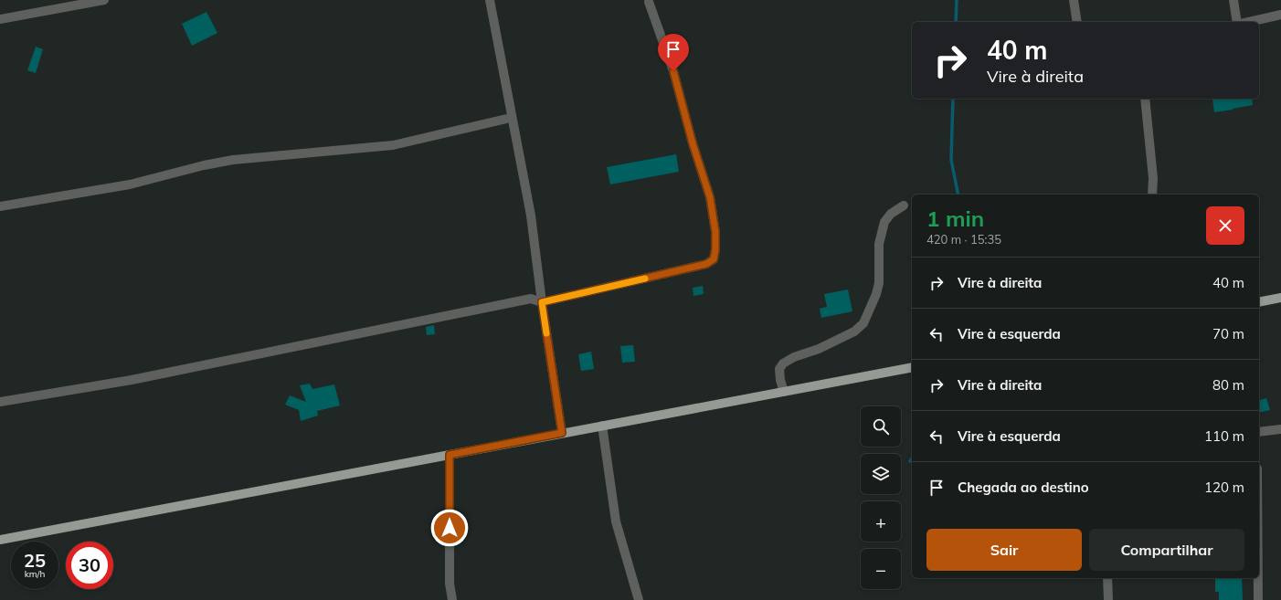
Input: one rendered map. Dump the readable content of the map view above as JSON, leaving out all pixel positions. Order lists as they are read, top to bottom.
{
  "page": {
    "turn": ["40 m", "Vire à direita"],
    "heading": ["1 min", "420 m · 15:35"],
    "list": [
      {
        "name": "Vire à direita",
        "value": "40 m"
      },
      {
        "name": "Vire à esquerda",
        "value": "70 m"
      },
      {
        "name": "Vire à direita",
        "value": "80 m"
      },
      {
        "name": "Vire à esquerda",
        "value": "110 m"
      },
      {
        "name": "Chegada ao destino",
        "value": "120 m"
      }
    ],
    "map_buttons": ["+", "−"],
    "buttons": ["Sair", "Compartilhar"],
    "speed": "25 km/h",
    "limit": "30"
  }
}
